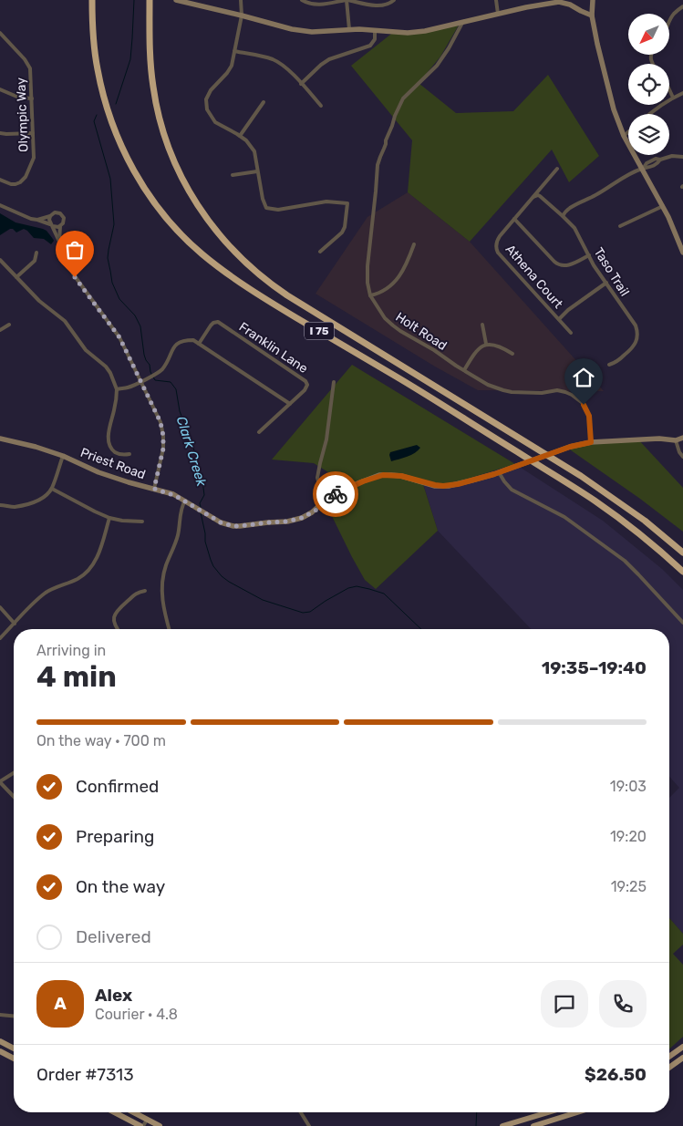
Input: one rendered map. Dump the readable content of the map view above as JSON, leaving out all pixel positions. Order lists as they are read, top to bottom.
{
  "streets": {
    "highway": ["I 75"],
    "street": [
      "Olympic Way",
      "Taso Trail",
      "Athena Court",
      "Holt Road",
      "Franklin Lane",
      "Priest Road"
    ]
  },
  "crossings": [
    ["Taso Trail", "Athena Court"],
    ["Holt Road", "Priest Road"]
  ],
  "water": ["Clark Creek"],
  "north": "bottom left",
  "page": {
    "heading": ["4 min", "Arriving in", "19:35–19:40"],
    "panel": [
      "Alex",
      "Courier · 4.8",
      "Order #7313",
      "$26.50"
    ],
    "bar": "On the way · 700 m",
    "list": [
      ["Confirmed", "19:03"],
      ["Preparing", "19:20"],
      ["On the way", "19:25"],
      "Delivered"
    ],
    "round": "A"
  }
}
